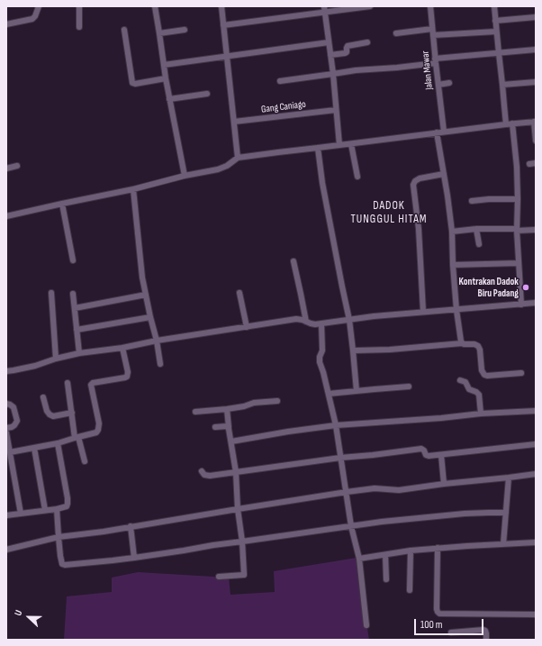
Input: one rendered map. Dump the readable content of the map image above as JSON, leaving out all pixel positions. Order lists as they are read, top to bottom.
{
  "streets": {
    "street": ["Jalan Mawar", "Gang Caniago"]
  },
  "districts": ["DADOK TUNGGUL HITAM"],
  "places": ["Kontrakan Dadok Biru Padang"],
  "scale_bar": "100 m",
  "north": "left"
}
